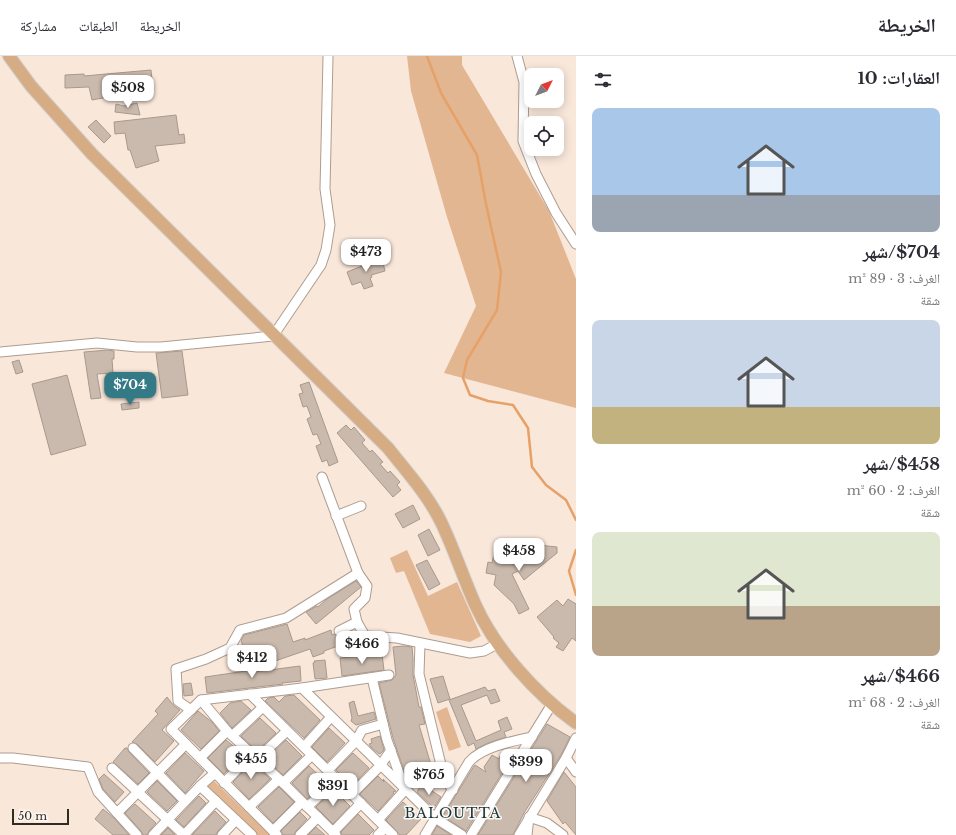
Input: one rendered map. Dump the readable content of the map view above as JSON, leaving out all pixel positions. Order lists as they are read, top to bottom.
{
  "districts": ["BALOUTTA"],
  "scale_bar": "50 m",
  "north": "top right",
  "page": {
    "header": "الخريطة",
    "nav": ["الخريطة", "الطبقات", "مشاركة"],
    "heading": "العقارات: 10",
    "price": [
      "$508",
      "$473",
      "$704",
      "$458",
      "$466",
      "$412",
      "$455",
      "$399",
      "$765",
      "$391"
    ],
    "list": [
      {
        "name": "$704/شهر",
        "note": "الغرف: 3 · 89 m² · شقة"
      },
      {
        "name": "$458/شهر",
        "note": "الغرف: 2 · 60 m² · شقة"
      },
      {
        "name": "$466/شهر",
        "note": "الغرف: 2 · 68 m² · شقة"
      }
    ],
    "scale": "50 m"
  }
}
